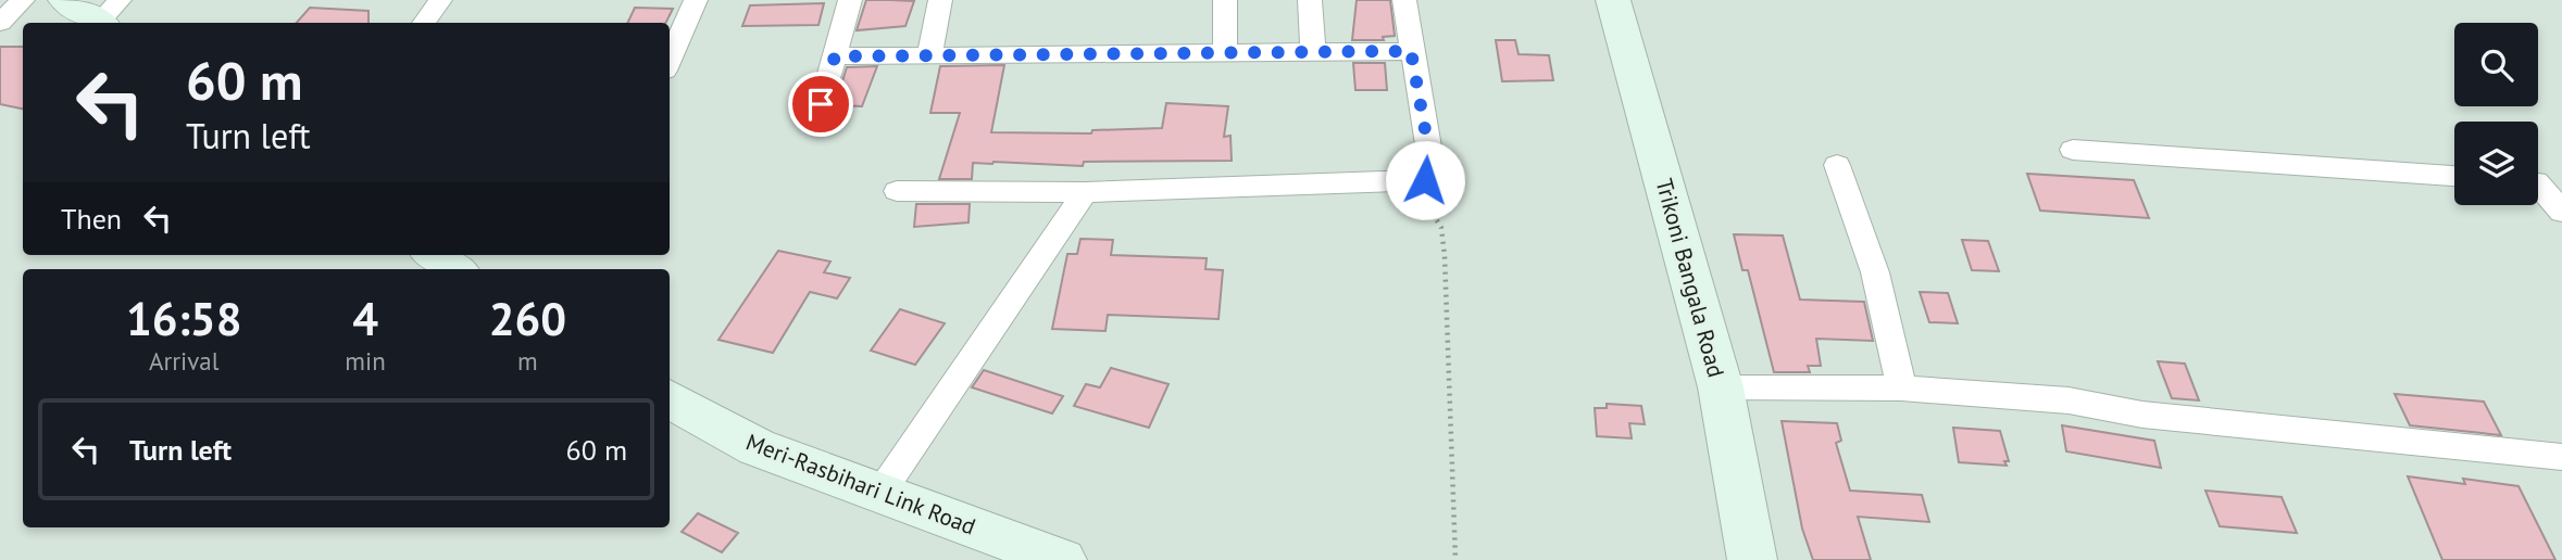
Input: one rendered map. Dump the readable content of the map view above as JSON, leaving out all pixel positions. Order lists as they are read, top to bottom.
{
  "streets": {
    "street": ["Trikoni Bangala Road", "Meri-Rasbihari Link Road"]
  },
  "page": {
    "turn": ["60 m", "Turn left"],
    "then": "Then",
    "eta": [
      "16:58",
      "Arrival",
      "4",
      "min",
      "260",
      "m"
    ],
    "list": [
      {
        "name": "Turn left",
        "value": "60 m"
      }
    ]
  }
}
